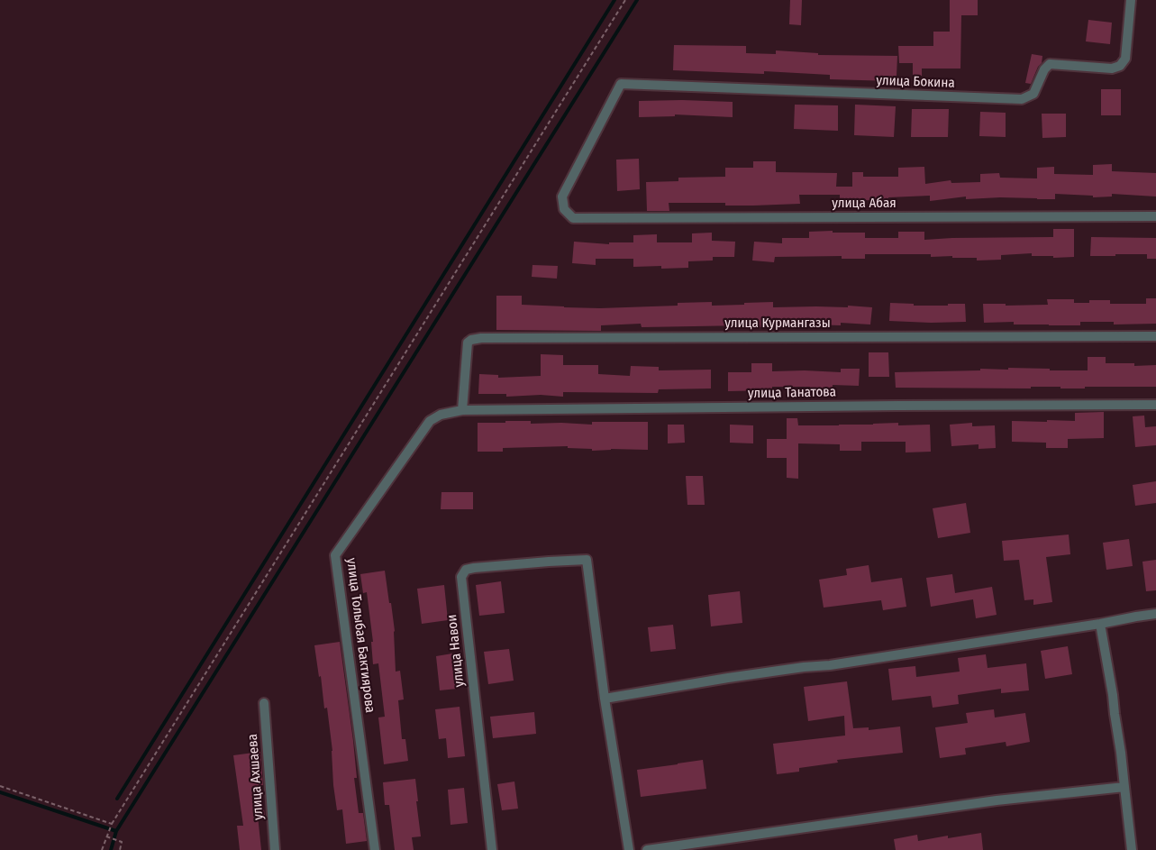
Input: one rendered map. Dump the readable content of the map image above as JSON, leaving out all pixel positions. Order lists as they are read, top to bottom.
{
  "streets": {
    "street": [
      "улица Бокина",
      "улица Абая",
      "улица Курмангазы",
      "улица Танатова",
      "улица Толыбая Бактиярова",
      "улица Навои",
      "улица Ахшаева"
    ]
  },
  "crossings": [
    ["улица Бокина", "улица Абая"],
    ["улица Курмангазы", "улица Танатова"],
    ["улица Танатова", "улица Толыбая Бактиярова"]
  ]
}
